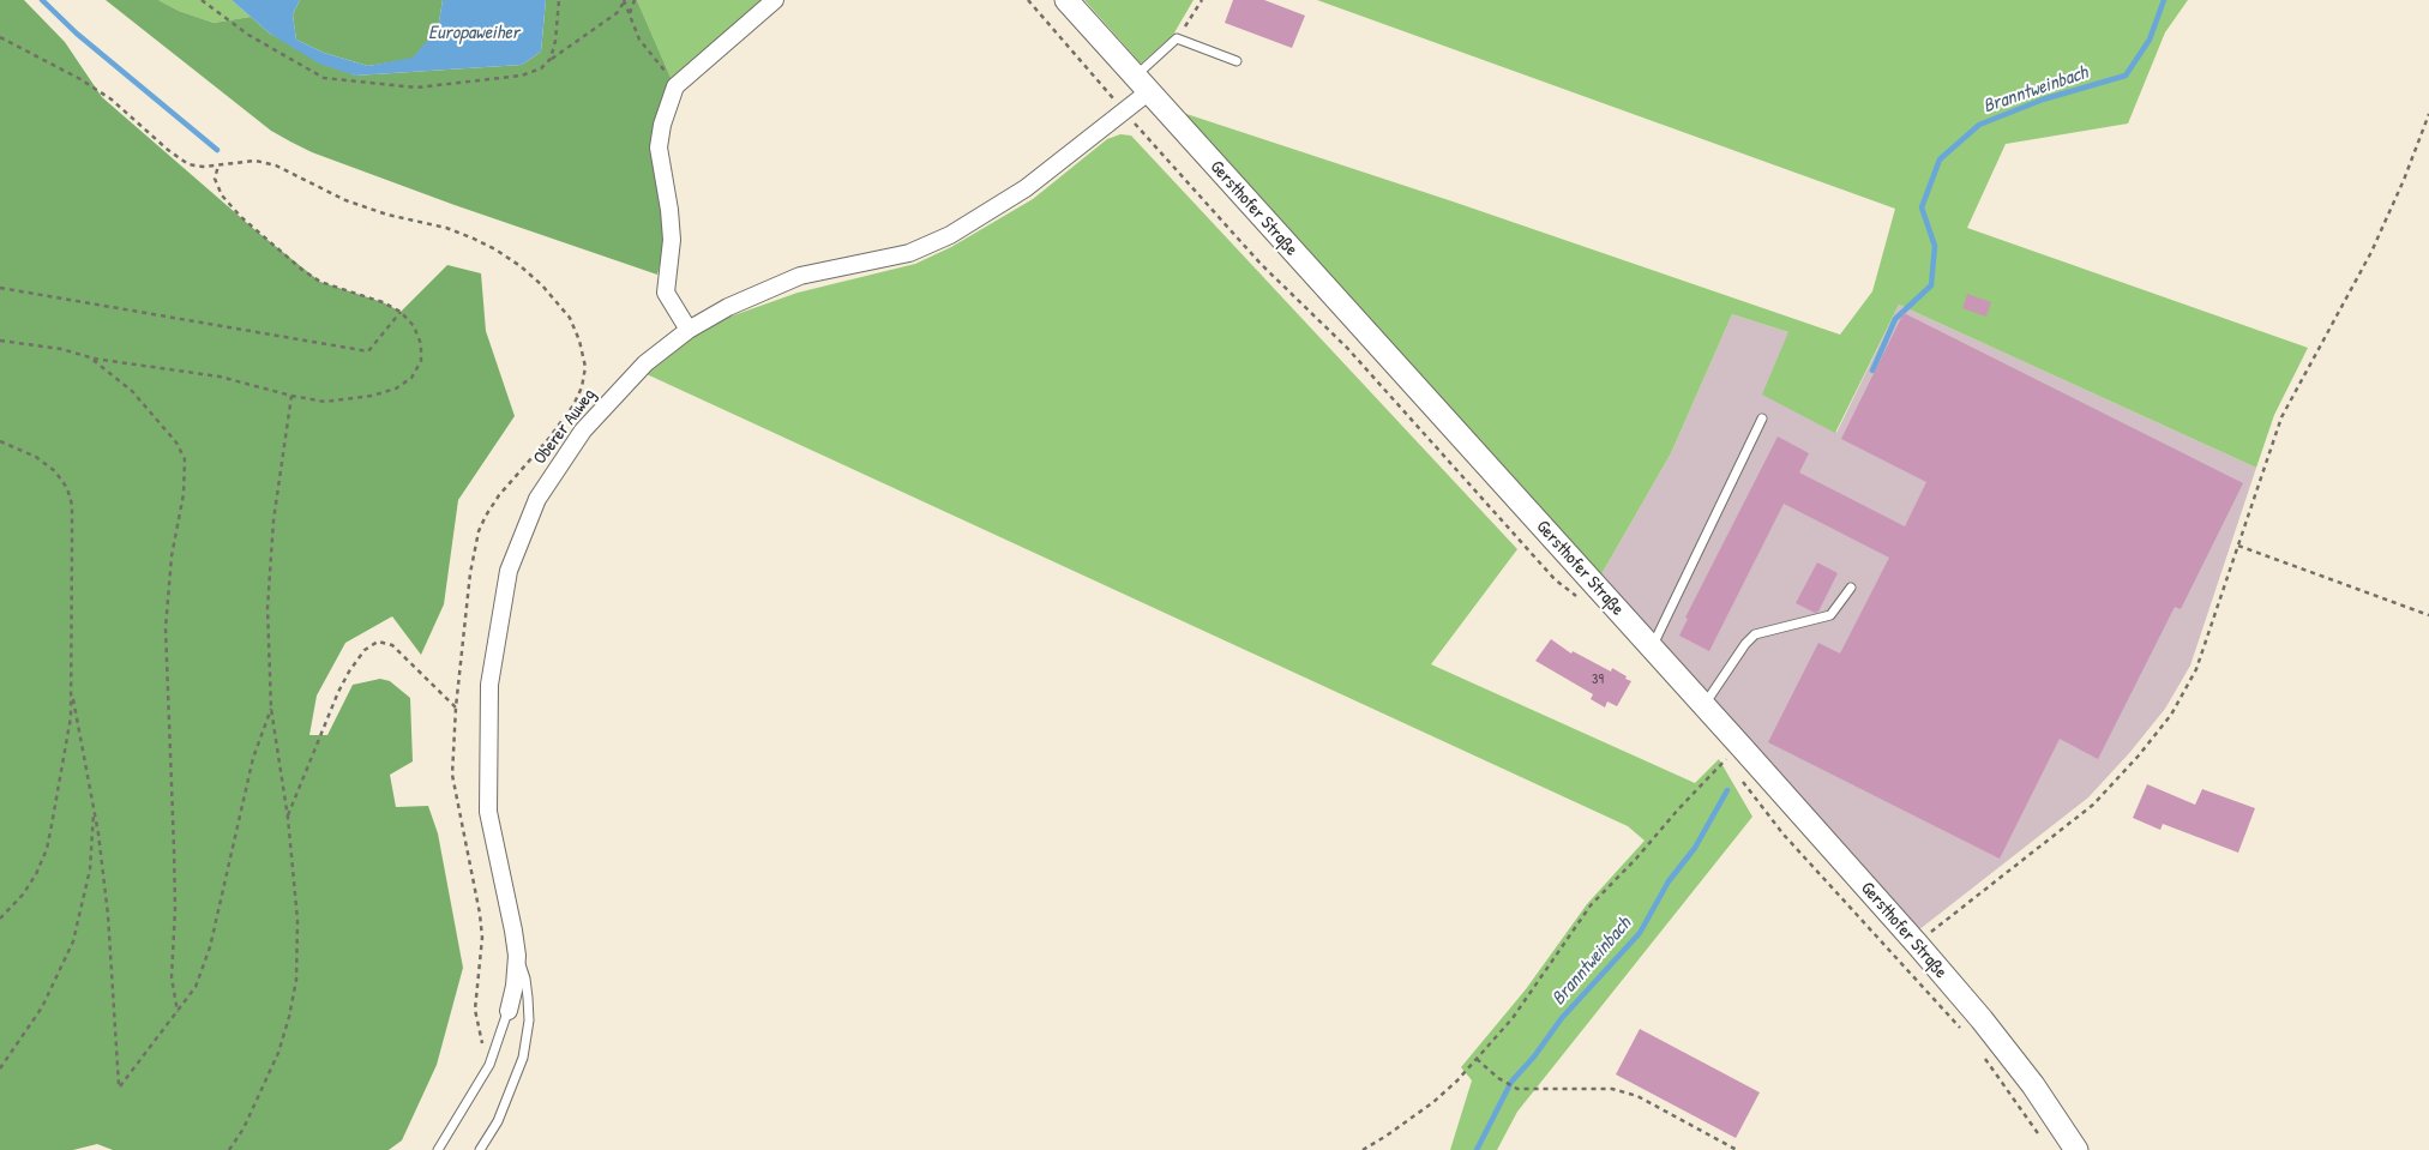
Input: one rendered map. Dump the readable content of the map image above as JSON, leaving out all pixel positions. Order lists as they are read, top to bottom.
{
  "streets": {
    "main road": ["Gersthofer Straße"],
    "street": ["Oberer Auweg"]
  },
  "crossings": [
    ["Gersthofer Straße", "Oberer Auweg"]
  ],
  "water": ["Europaweiher", "Branntweinbach"],
  "house_numbers": ["39"]
}
